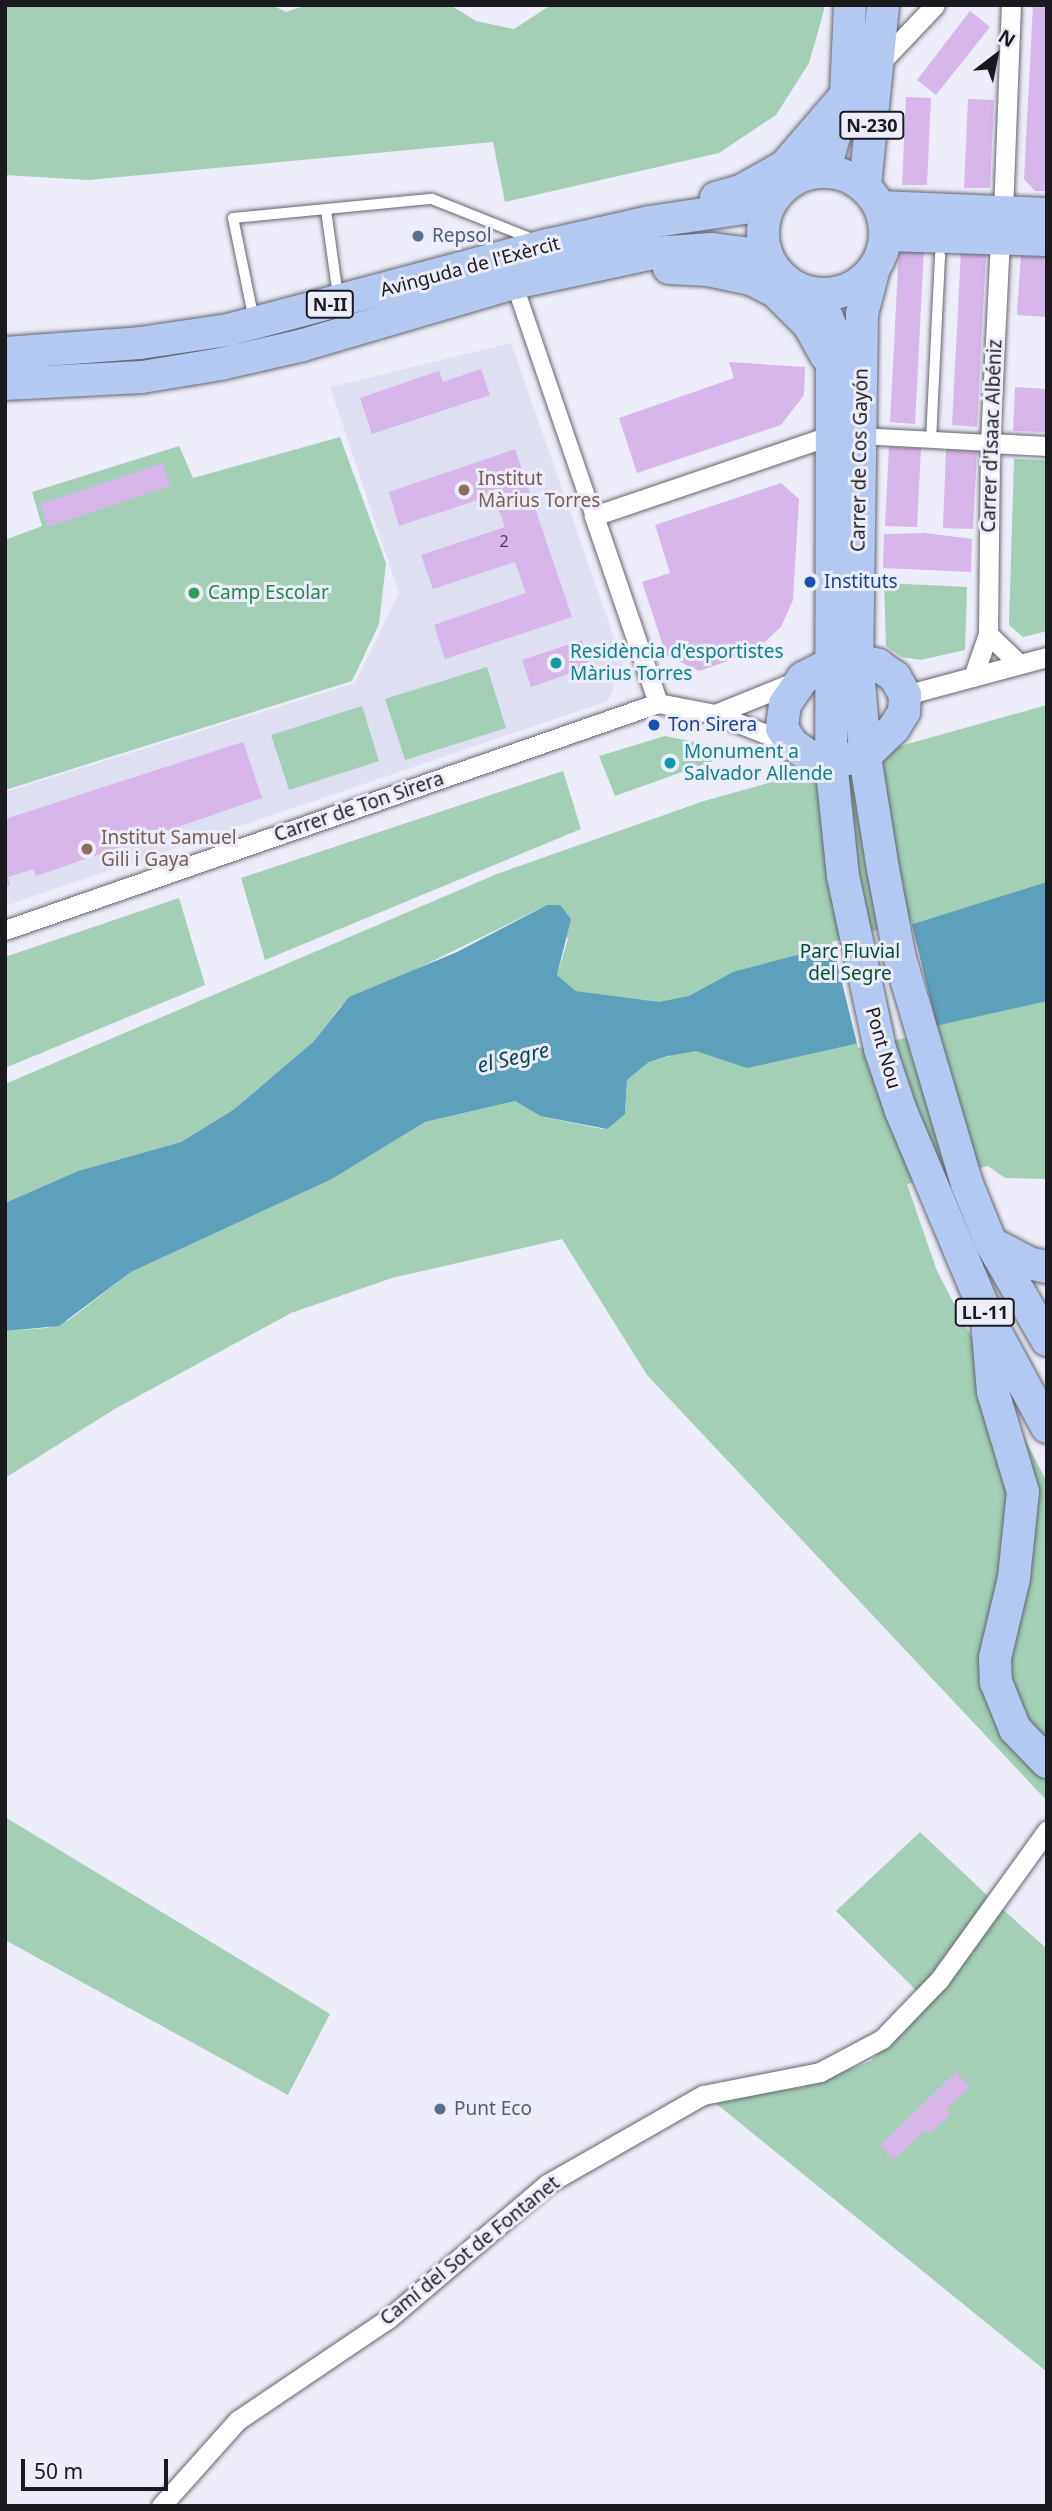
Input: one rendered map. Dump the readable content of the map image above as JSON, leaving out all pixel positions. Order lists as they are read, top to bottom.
{
  "streets": {
    "main road": [
      "N-230",
      "Avinguda de l'Exèrcit",
      "N-II",
      "Carrer de Cos Gayón",
      "Pont Nou",
      "LL-11"
    ],
    "street": ["Carrer d'Isaac Albéniz", "Carrer de Ton Sirera", "Camí del Sot de Fontanet"]
  },
  "crossings": [
    ["N-230", "Avinguda de l'Exèrcit"],
    ["N-230", "N-II"],
    ["N-230", "Carrer de Cos Gayón"],
    ["Avinguda de l'Exèrcit", "N-II"],
    ["Avinguda de l'Exèrcit", "Carrer de Cos Gayón"],
    ["N-II", "Carrer de Cos Gayón"],
    ["Carrer de Cos Gayón", "Pont Nou"],
    ["Carrer de Cos Gayón", "LL-11"],
    ["Pont Nou", "LL-11"]
  ],
  "water": ["el Segre"],
  "parks": ["Parc Fluvial del Segre"],
  "places": [
    "Repsol",
    "Institut Màrius Torres",
    "Instituts",
    "Camp Escolar",
    "Residència d'esportistes Màrius Torres",
    "Ton Sirera",
    "Monument a Salvador Allende",
    "Institut Samuel Gili i Gaya",
    "Punt Eco"
  ],
  "house_numbers": ["2"],
  "scale_bar": "50 m",
  "north": "top right"
}
